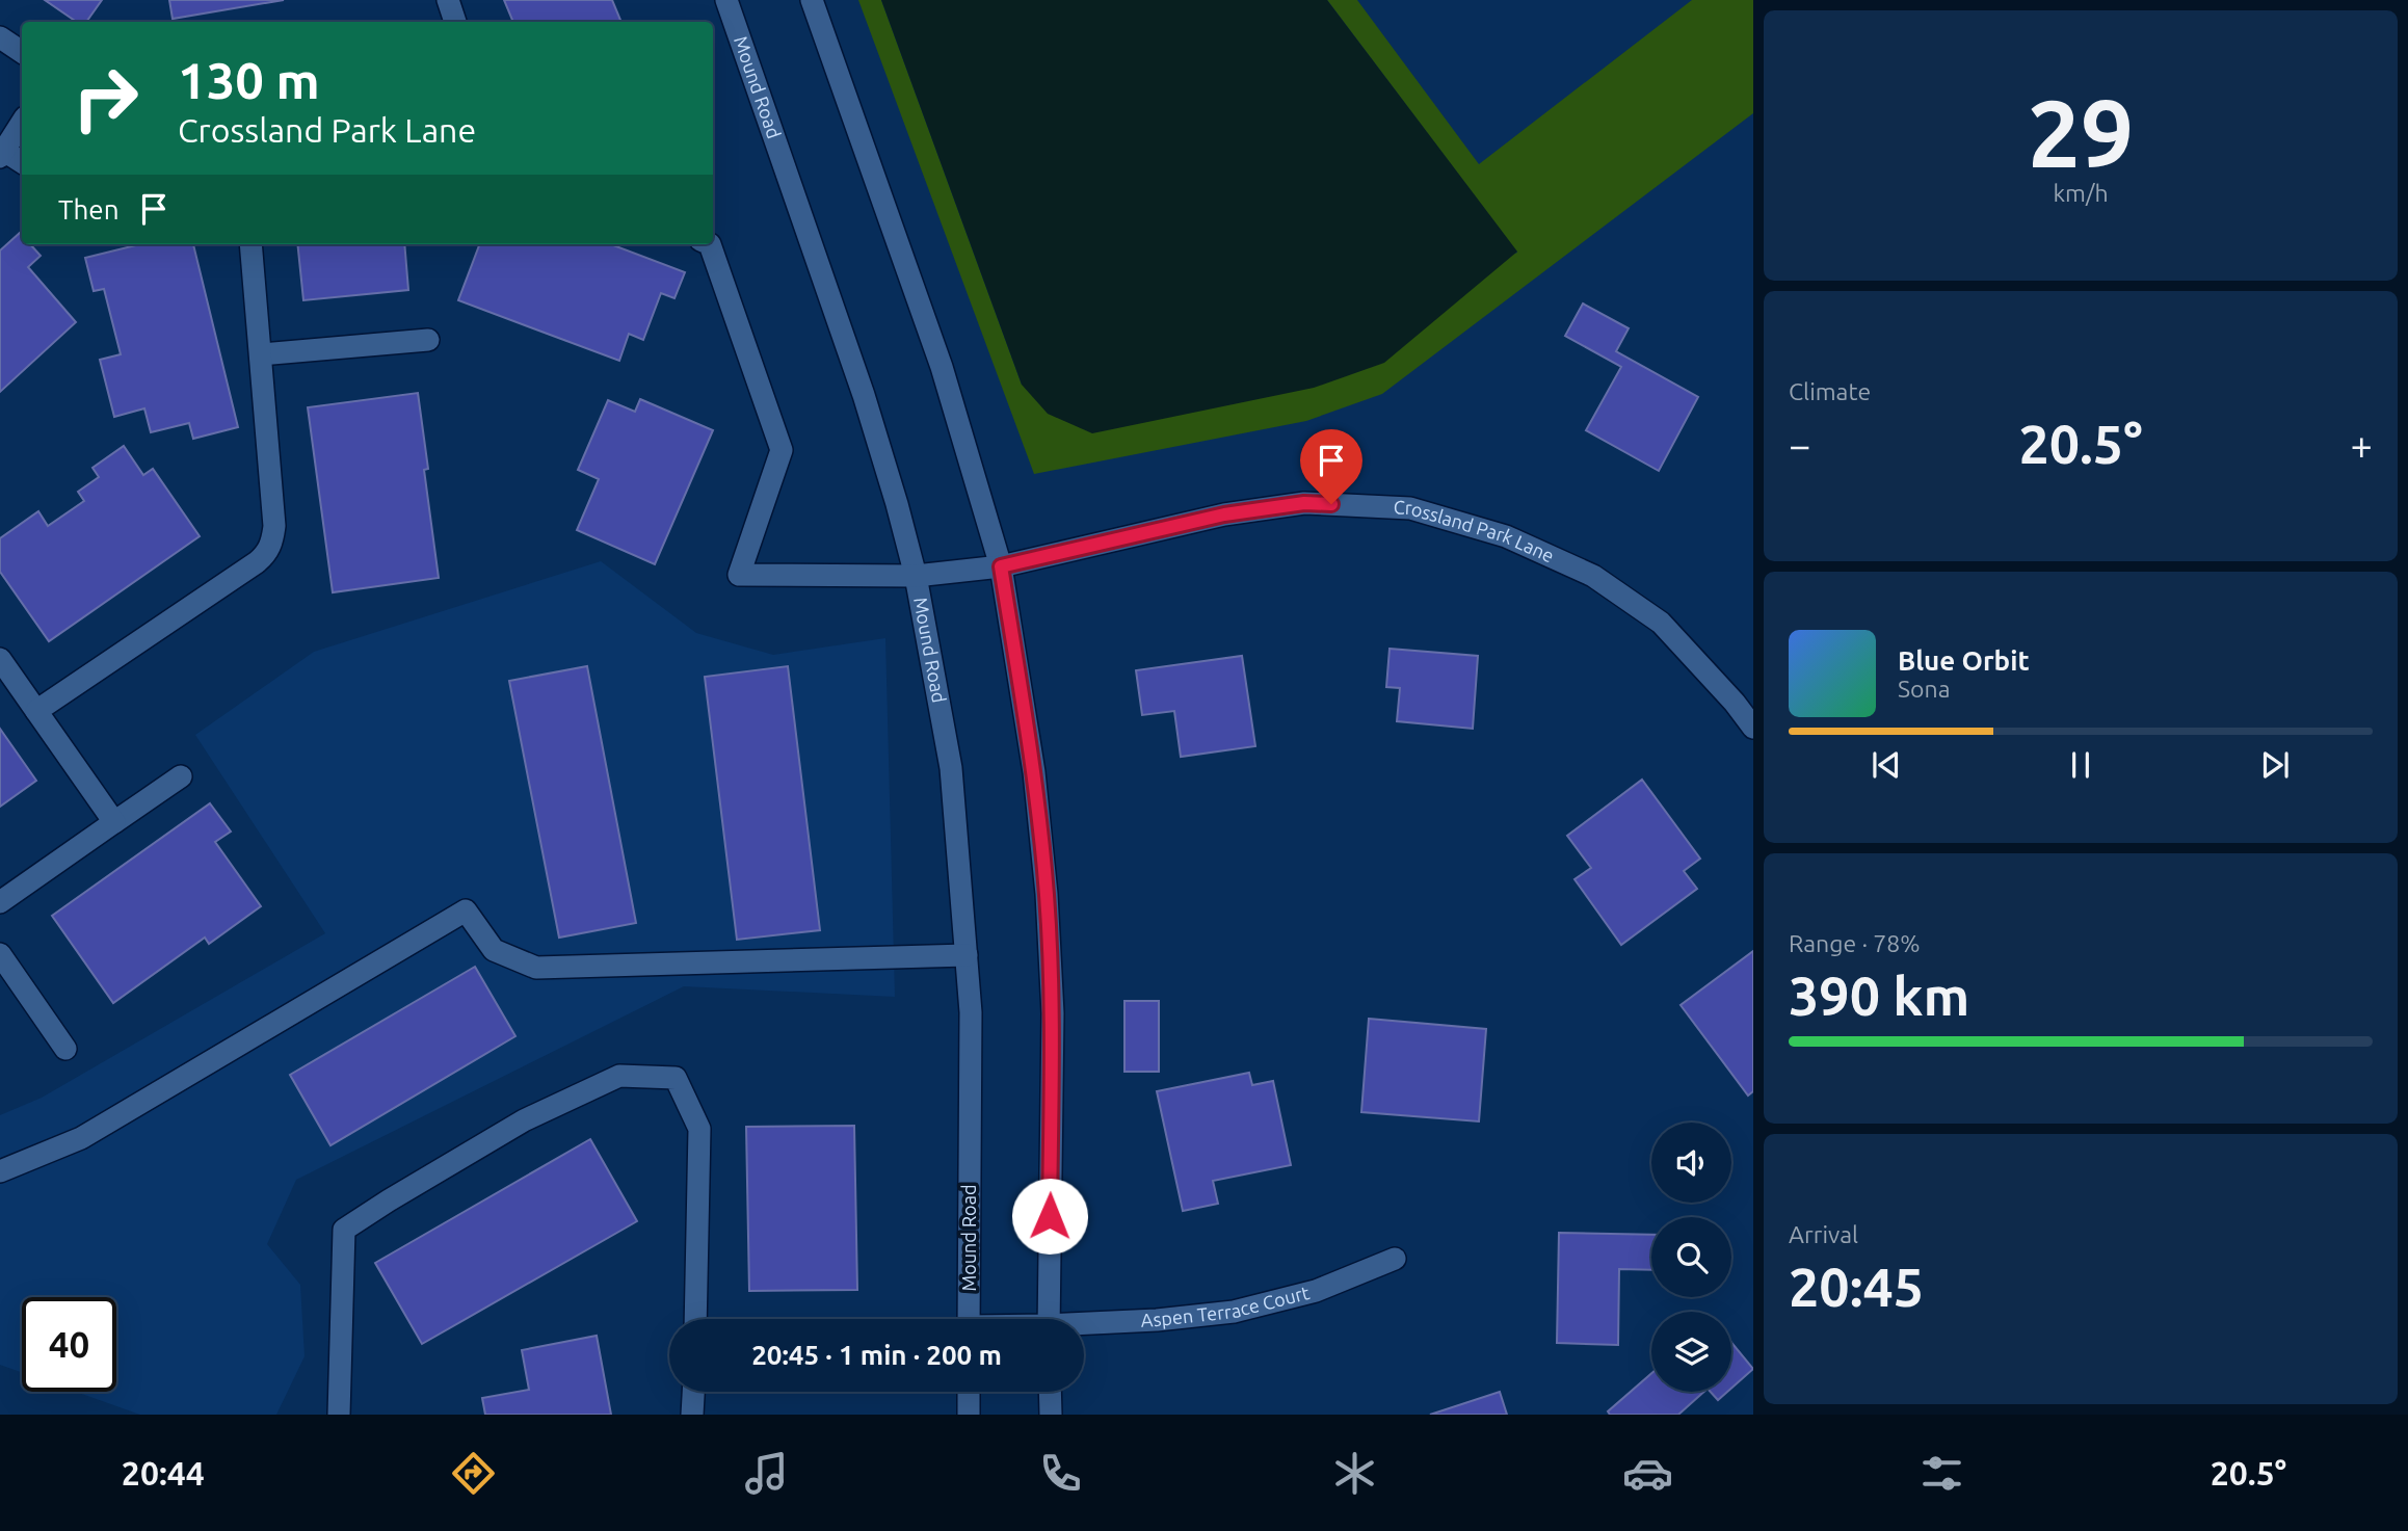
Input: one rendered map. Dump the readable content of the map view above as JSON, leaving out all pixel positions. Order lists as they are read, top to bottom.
{
  "streets": {
    "street": ["Mound Road", "Crossland Park Lane", "Aspen Terrace Court"]
  },
  "crossings": [
    ["Mound Road", "Crossland Park Lane"]
  ],
  "page": {
    "tile": [
      ["29", "km/h"],
      "Climate",
      ["Range · 78%", "390 km"],
      ["Arrival", "20:45"]
    ],
    "turn": ["130 m", "Crossland Park Lane"],
    "then": "Then",
    "heat": ["−", "20.5°", "+"],
    "song": ["Blue Orbit", "Sona"],
    "limit": "40",
    "trip": "20:45 · 1 min · 200 m",
    "tabs": ["20:44", "20.5°"]
  }
}
